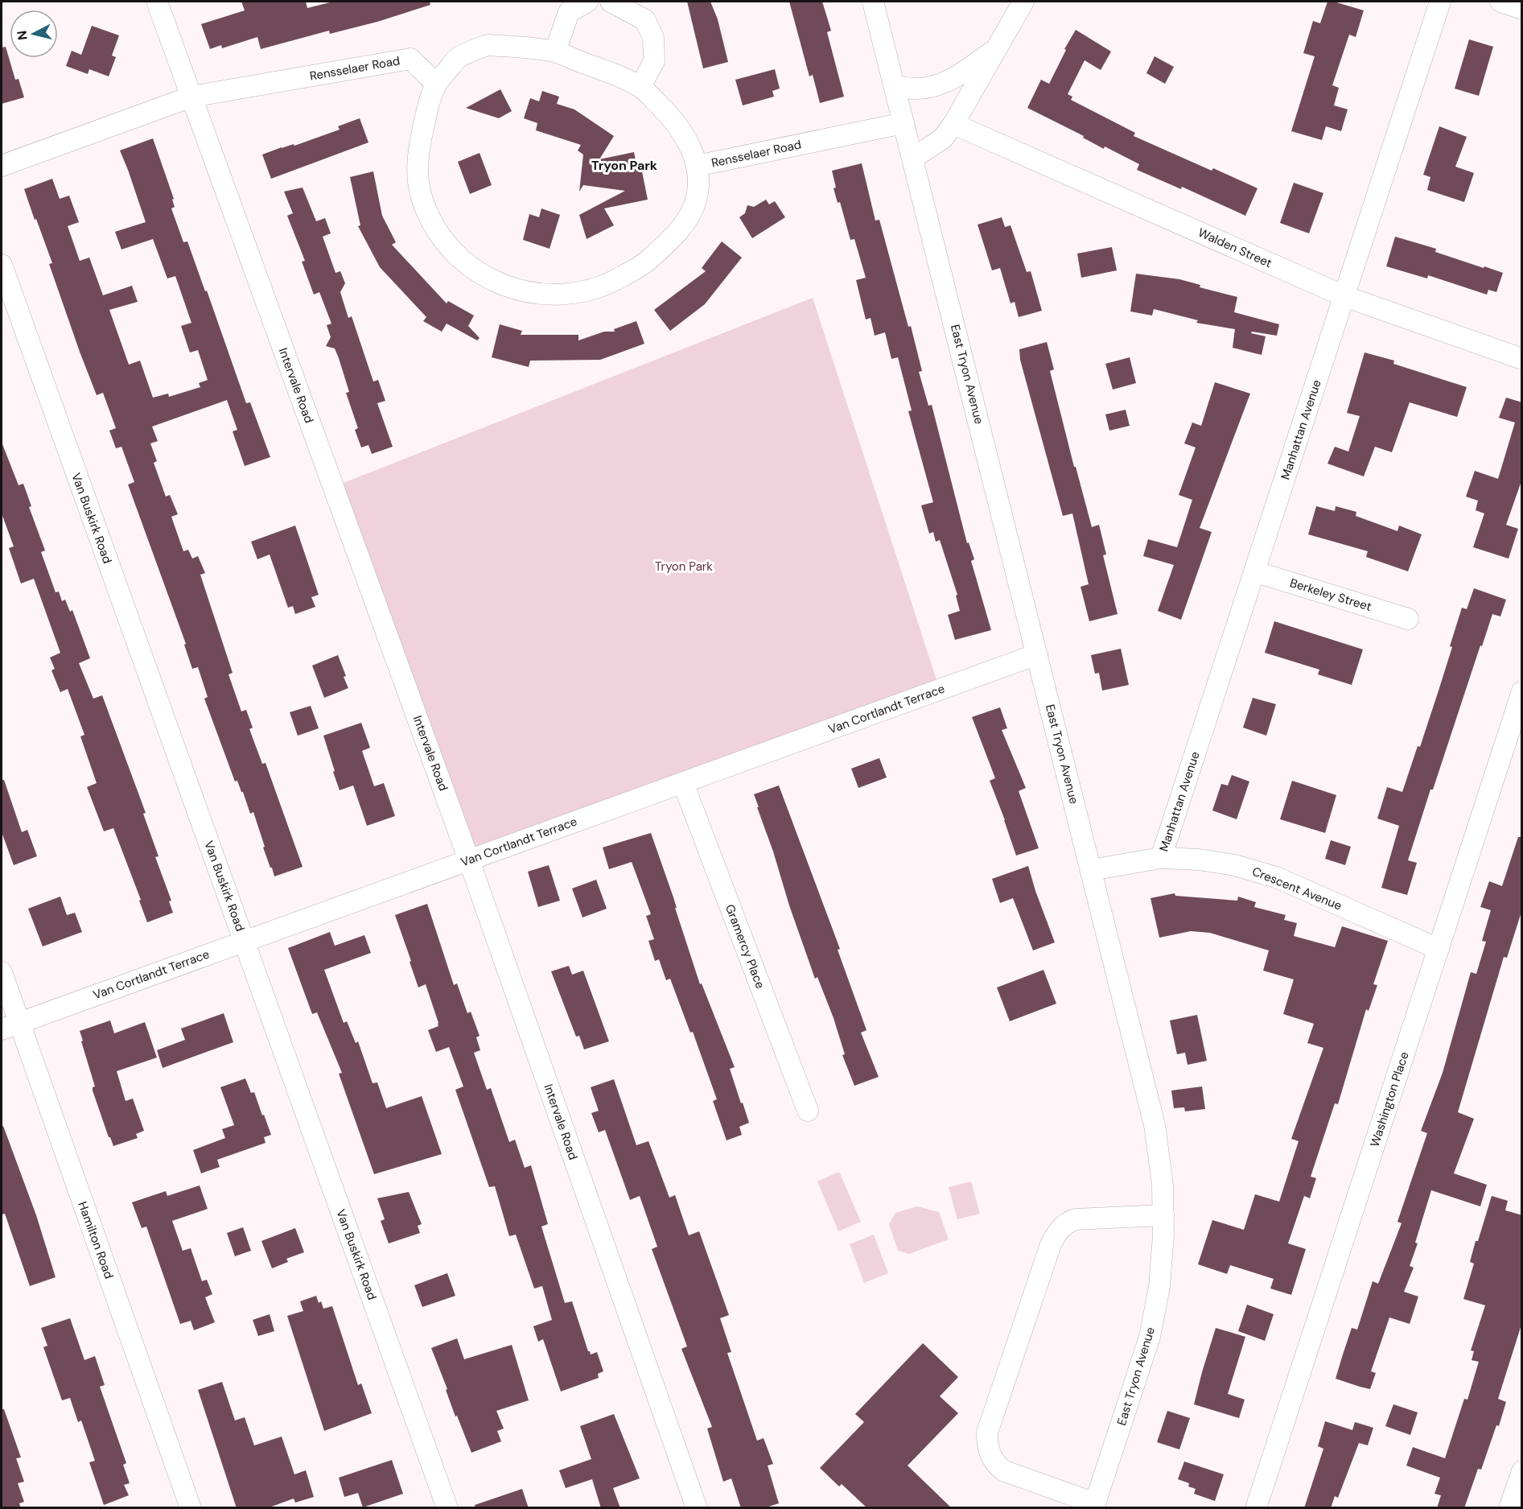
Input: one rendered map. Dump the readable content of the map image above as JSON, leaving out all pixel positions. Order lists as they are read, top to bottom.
{
  "streets": {
    "street": [
      "Rensselaer Road",
      "Walden Street",
      "East Tryon Avenue",
      "Intervale Road",
      "Manhattan Avenue",
      "Van Buskirk Road",
      "Berkeley Street",
      "Van Cortlandt Terrace",
      "Crescent Avenue",
      "Gramercy Place",
      "Washington Place",
      "Hamilton Road"
    ]
  },
  "crossings": [
    ["Rensselaer Road", "East Tryon Avenue"],
    ["Rensselaer Road", "Intervale Road"],
    ["Walden Street", "Manhattan Avenue"],
    ["East Tryon Avenue", "Van Cortlandt Terrace"],
    ["East Tryon Avenue", "Crescent Avenue"],
    ["Intervale Road", "Van Cortlandt Terrace"],
    ["Manhattan Avenue", "Berkeley Street"],
    ["Manhattan Avenue", "Crescent Avenue"],
    ["Van Buskirk Road", "Van Cortlandt Terrace"],
    ["Van Cortlandt Terrace", "Gramercy Place"],
    ["Van Cortlandt Terrace", "Hamilton Road"],
    ["Crescent Avenue", "Washington Place"]
  ],
  "districts": ["Tryon Park"],
  "parks": ["Tryon Park"],
  "north": "left"
}
